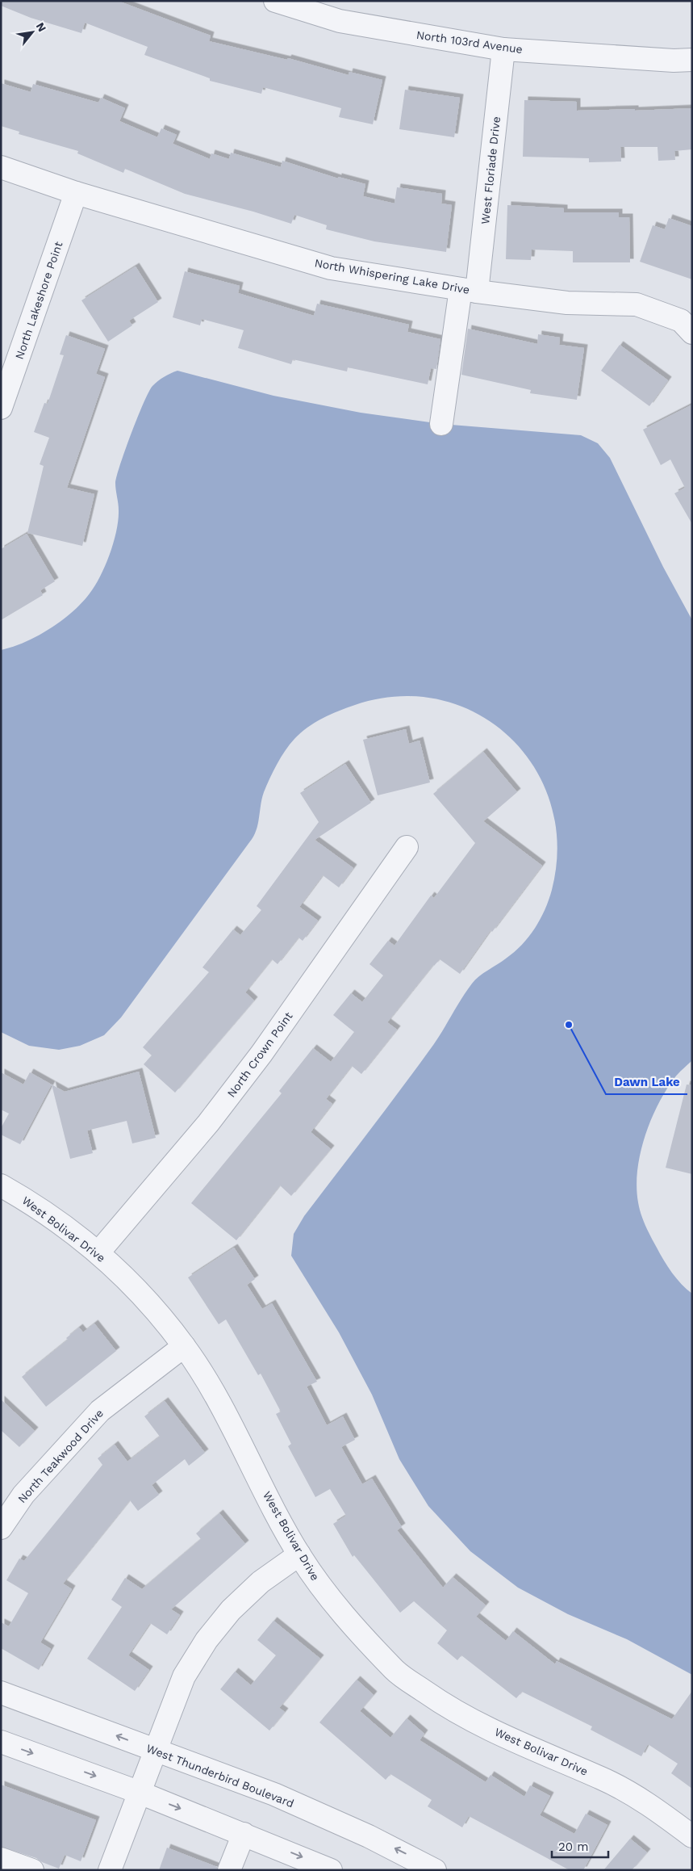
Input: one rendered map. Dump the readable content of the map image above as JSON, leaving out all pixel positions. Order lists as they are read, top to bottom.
{
  "streets": {
    "street": [
      "North 103rd Avenue",
      "West Floriade Drive",
      "North Whispering Lake Drive",
      "North Lakeshore Point",
      "North Crown Point",
      "West Bolivar Drive",
      "North Teakwood Drive",
      "West Thunderbird Boulevard"
    ]
  },
  "crossings": [
    ["North 103rd Avenue", "West Floriade Drive"],
    ["West Floriade Drive", "North Whispering Lake Drive"],
    ["North Whispering Lake Drive", "North Lakeshore Point"],
    ["North Crown Point", "West Bolivar Drive"],
    ["West Bolivar Drive", "North Teakwood Drive"]
  ],
  "places": ["Dawn Lake"],
  "scale_bar": "20 m",
  "north": "top right"
}
